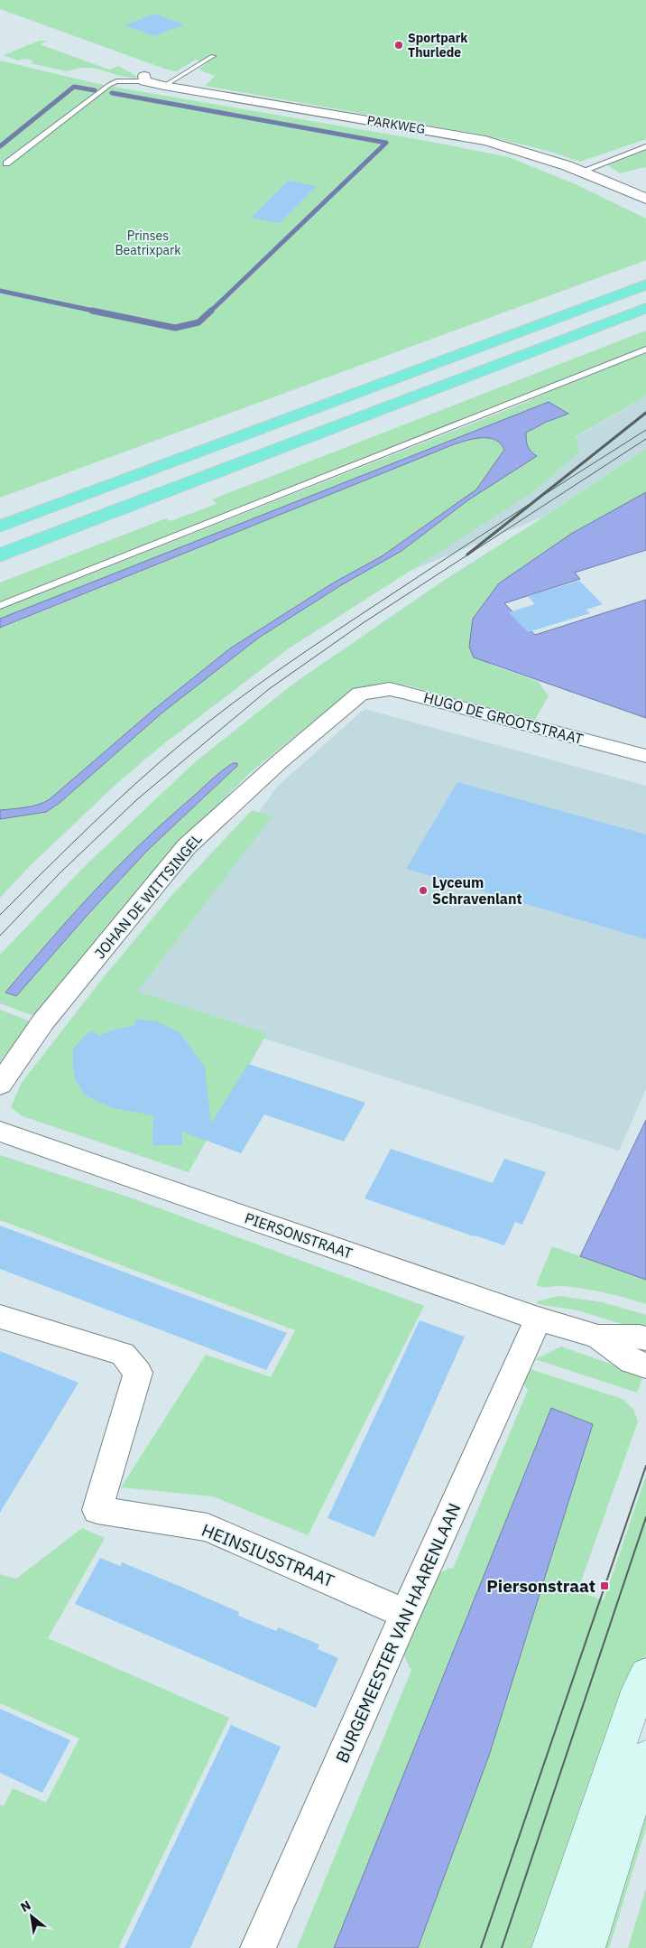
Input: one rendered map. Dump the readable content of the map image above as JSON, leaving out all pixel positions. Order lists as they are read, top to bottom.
{
  "streets": {
    "street": [
      "PARKWEG",
      "HUGO DE GROOTSTRAAT",
      "JOHAN DE WITTSINGEL",
      "PIERSONSTRAAT",
      "HEINSIUSSTRAAT",
      "BURGEMEESTER VAN HAARENLAAN"
    ]
  },
  "crossings": [
    ["HUGO DE GROOTSTRAAT", "JOHAN DE WITTSINGEL"],
    ["PIERSONSTRAAT", "BURGEMEESTER VAN HAARENLAAN"],
    ["HEINSIUSSTRAAT", "BURGEMEESTER VAN HAARENLAAN"]
  ],
  "parks": ["Prinses Beatrixpark"],
  "places": {
    "other": ["Sportpark Thurlede", "Lyceum Schravenlant"],
    "transit": ["Piersonstraat"]
  },
  "north": "top left"
}
